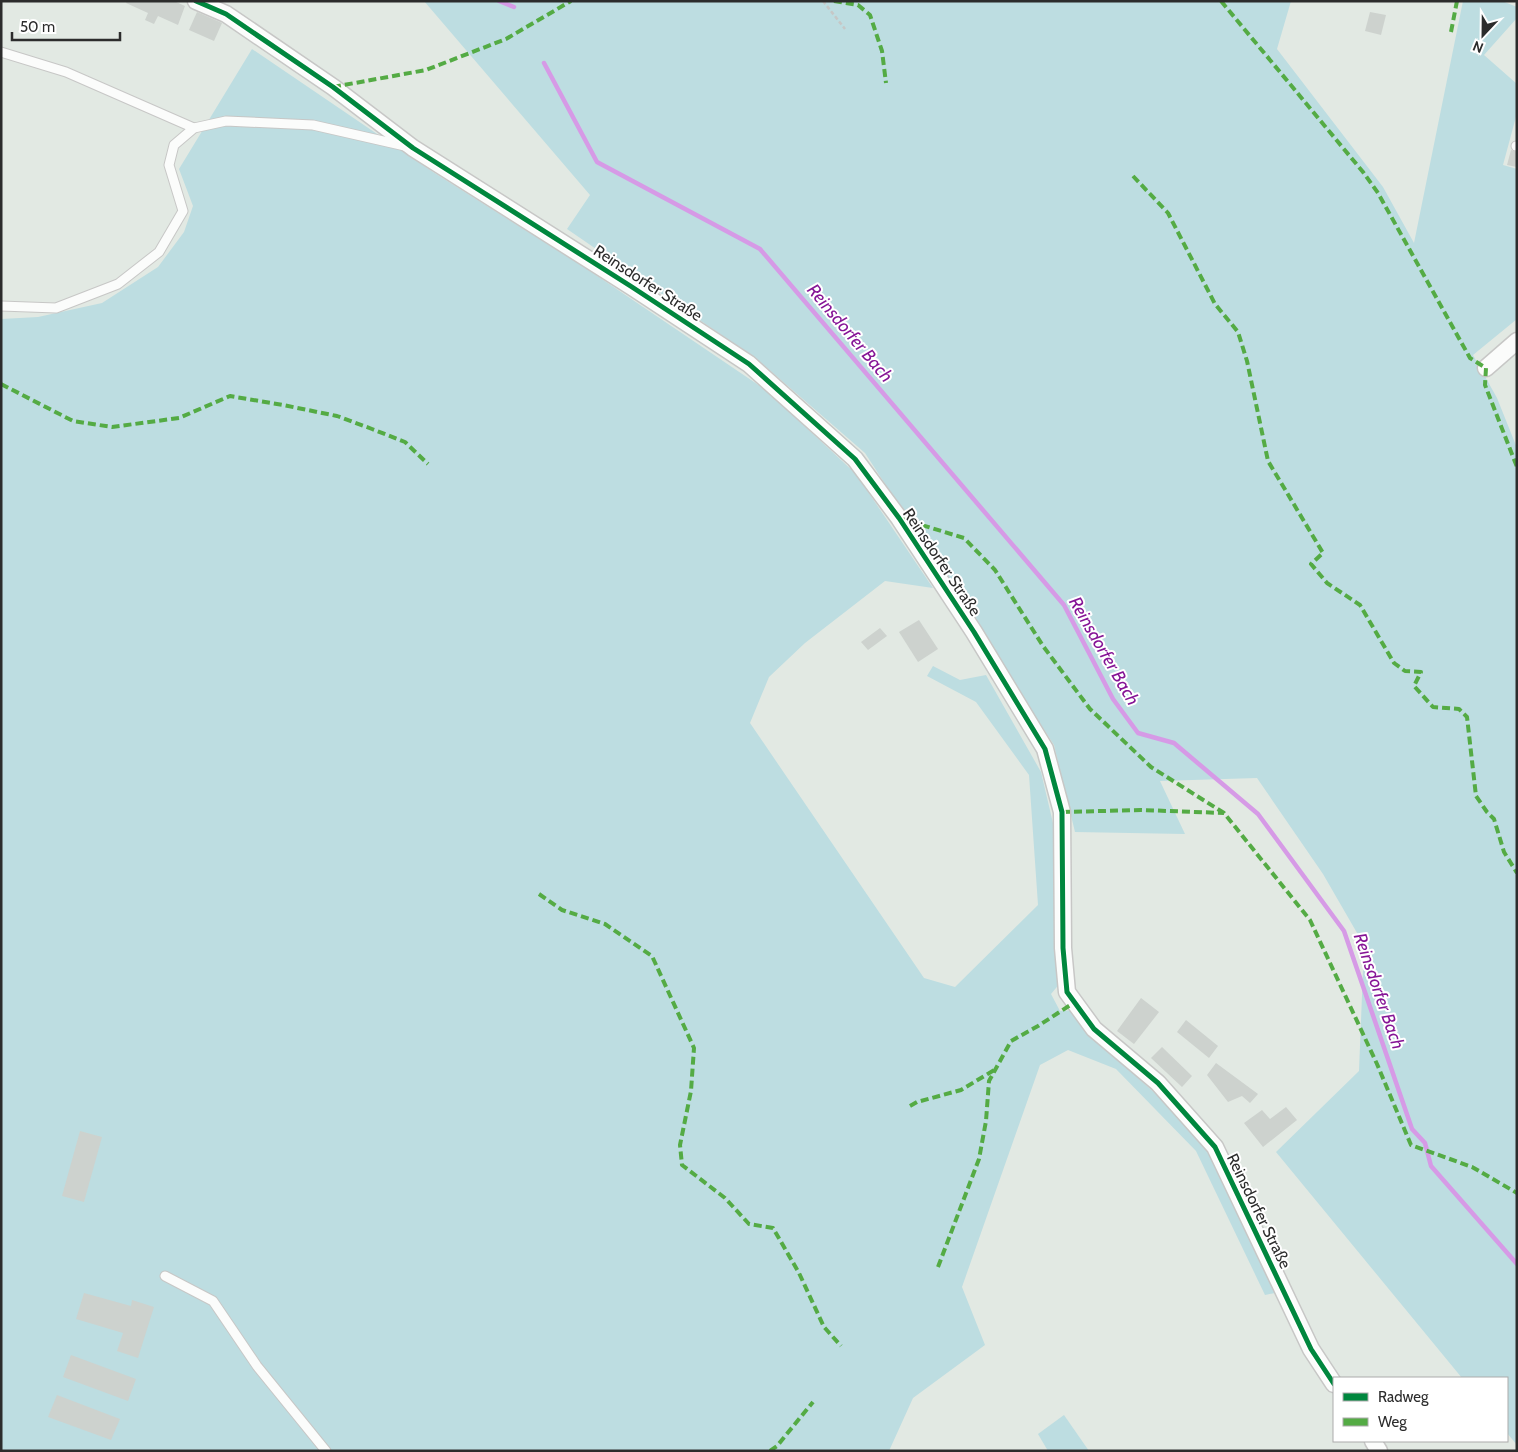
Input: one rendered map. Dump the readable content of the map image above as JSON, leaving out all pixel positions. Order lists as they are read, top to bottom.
{
  "streets": {
    "street": ["Reinsdorfer Straße"]
  },
  "water": ["Reinsdorfer Bach"],
  "legend": ["Radweg", "Weg"],
  "scale_bar": "50 m",
  "north": "bottom"
}
